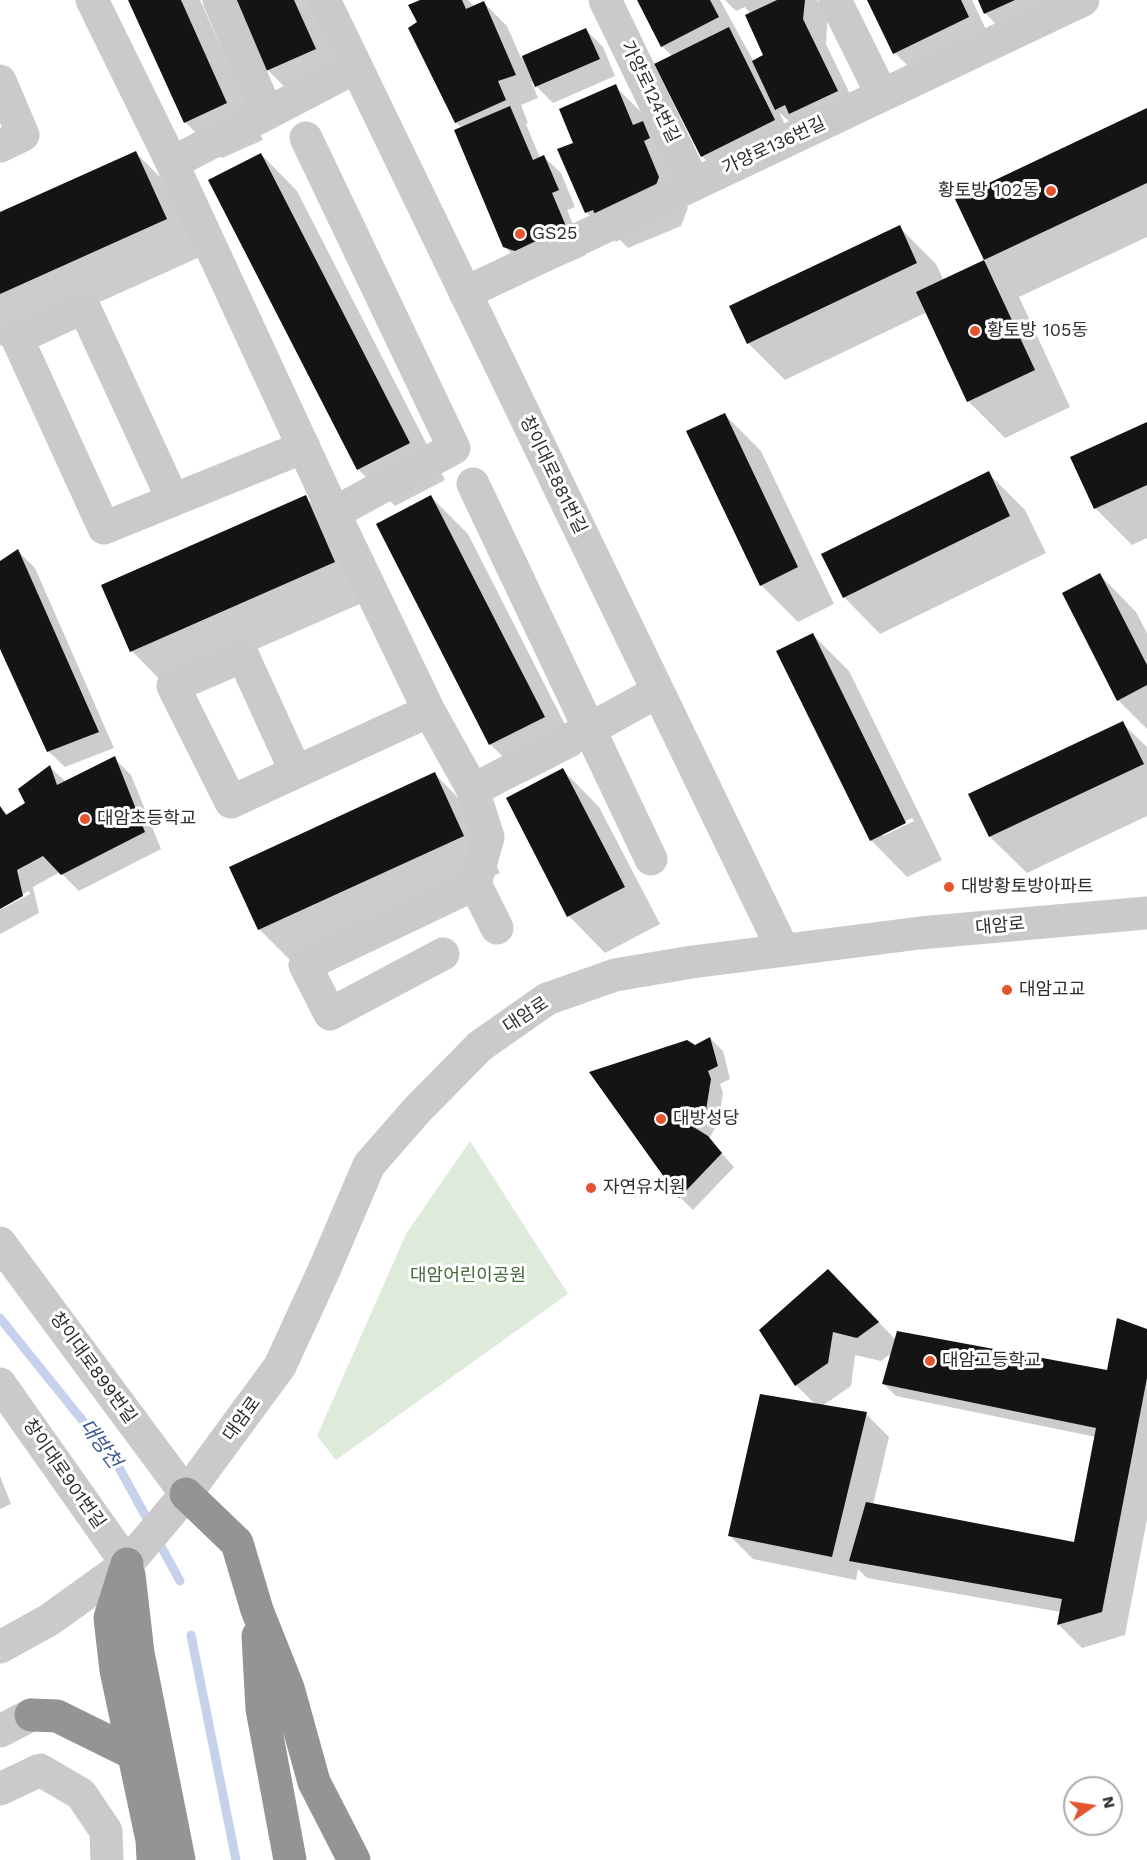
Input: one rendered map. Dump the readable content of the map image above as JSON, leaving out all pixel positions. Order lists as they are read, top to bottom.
{
  "streets": {
    "street": [
      "가양로124번길",
      "가양로136번길",
      "창이대로881번길",
      "대암로",
      "창이대로899번길",
      "창이대로901번길"
    ]
  },
  "crossings": [
    ["가양로124번길", "가양로136번길"],
    ["가양로136번길", "창이대로881번길"],
    ["창이대로881번길", "대암로"],
    ["대암로", "창이대로899번길"],
    ["대암로", "창이대로901번길"]
  ],
  "water": ["대방천"],
  "parks": ["대암어린이공원"],
  "places": [
    "황토방 102동",
    "GS25",
    "황토방 105동",
    "대암초등학교",
    "대방황토방아파트",
    "대암고교",
    "대방성당",
    "자연유치원",
    "대암고등학교"
  ],
  "north": "right"
}
